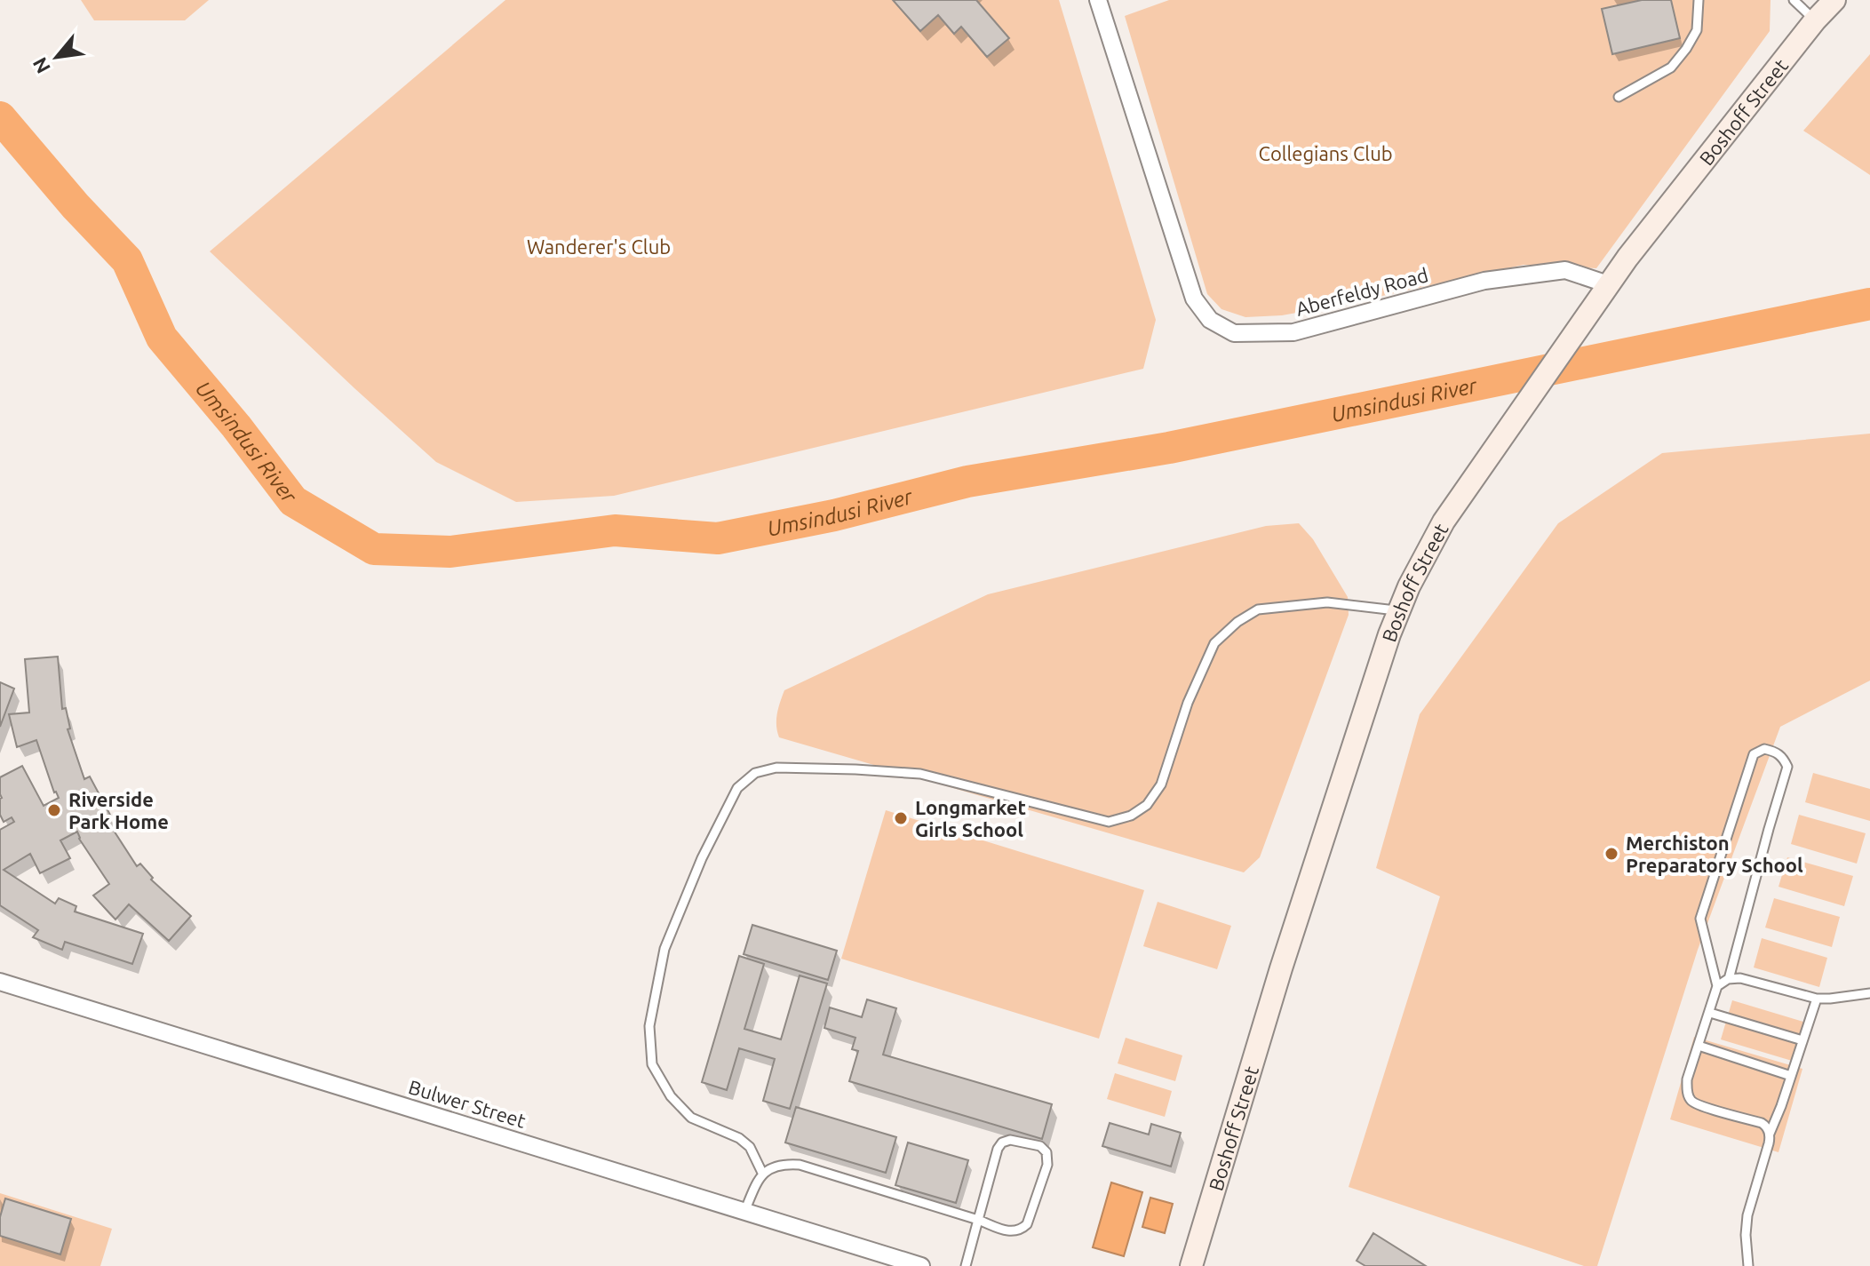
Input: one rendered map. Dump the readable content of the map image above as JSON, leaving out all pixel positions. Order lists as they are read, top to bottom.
{
  "streets": {
    "main road": ["Boshoff Street"],
    "street": ["Aberfeldy Road", "Bulwer Street"]
  },
  "crossings": [
    ["Boshoff Street", "Aberfeldy Road"]
  ],
  "water": ["Umsindusi River"],
  "parks": ["Collegians Club", "Wanderer's Club"],
  "places": ["Riverside Park Home", "Longmarket Girls School", "Merchiston Preparatory School"],
  "north": "bottom left"
}
